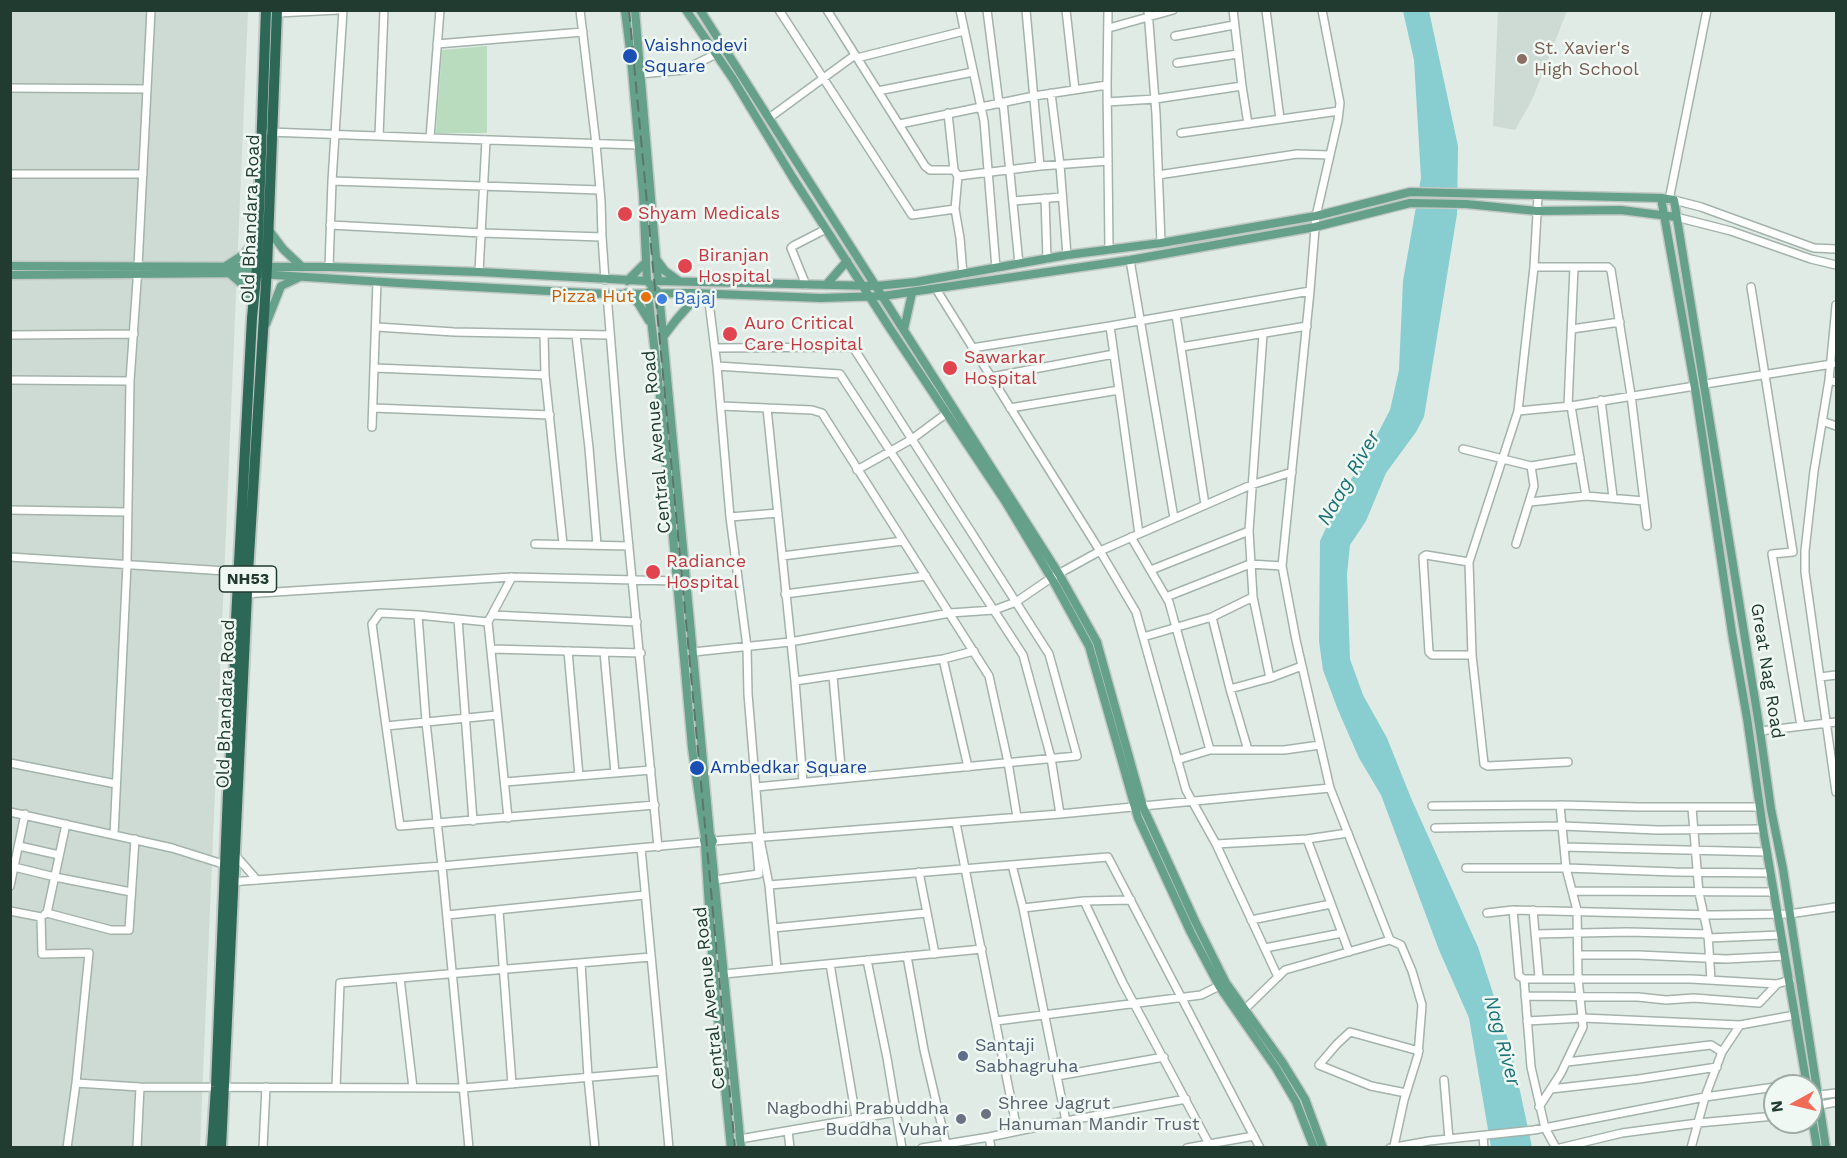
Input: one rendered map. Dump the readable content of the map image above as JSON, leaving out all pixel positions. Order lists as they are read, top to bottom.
{
  "streets": {
    "highway": ["Old Bhandara Road", "NH53"],
    "main road": ["Central Avenue Road", "Great Nag Road"]
  },
  "crossings": [
    ["Old Bhandara Road", "NH53"]
  ],
  "water": ["Naag River", "Nag River"],
  "places": [
    "Vaishnodevi Square",
    "St. Xavier's High School",
    "Shyam Medicals",
    "Biranjan Hospital",
    "Pizza Hut",
    "Bajaj",
    "Auro Critical Care Hospital",
    "Sawarkar Hospital",
    "Radiance Hospital",
    "Ambedkar Square",
    "Santaji Sabhagruha",
    "Shree Jagrut Hanuman Mandir Trust",
    "Nagbodhi Prabuddha Buddha Vuhar"
  ],
  "north": "left"
}
